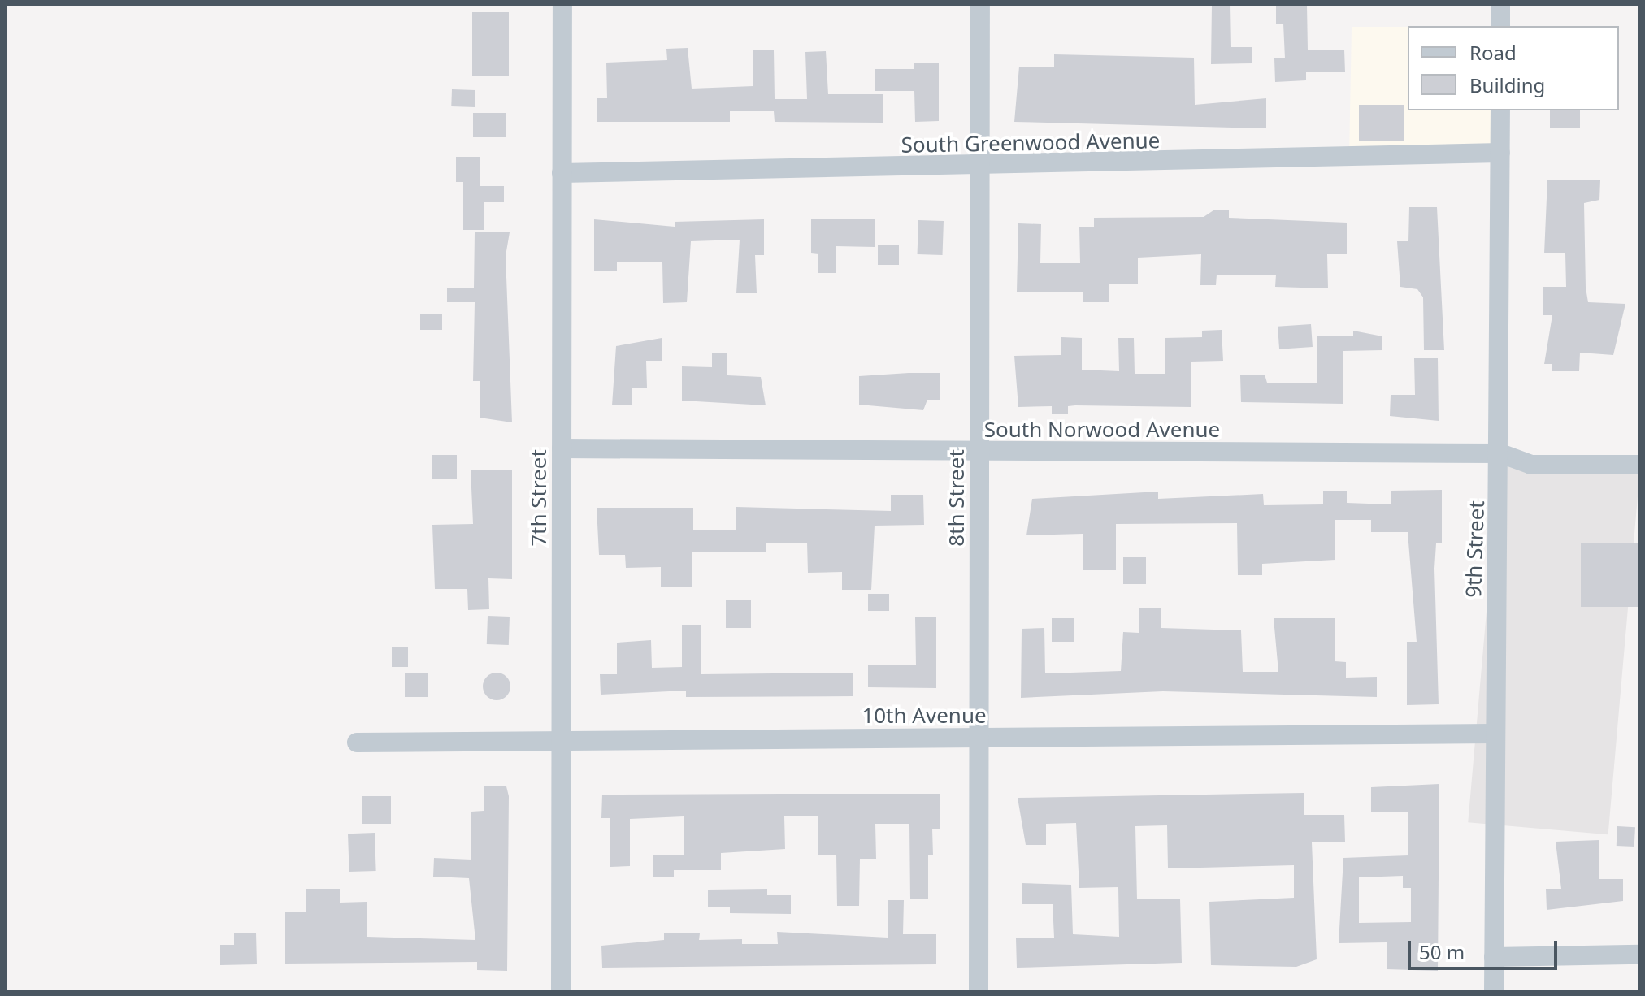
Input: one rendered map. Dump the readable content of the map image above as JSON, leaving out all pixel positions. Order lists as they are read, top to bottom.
{
  "streets": {
    "street": [
      "South Greenwood Avenue",
      "South Norwood Avenue",
      "7th Street",
      "8th Street",
      "9th Street",
      "10th Avenue"
    ]
  },
  "crossings": [
    ["South Greenwood Avenue", "7th Street"],
    ["South Greenwood Avenue", "8th Street"],
    ["South Greenwood Avenue", "9th Street"],
    ["South Norwood Avenue", "7th Street"],
    ["South Norwood Avenue", "8th Street"],
    ["South Norwood Avenue", "9th Street"],
    ["7th Street", "10th Avenue"],
    ["8th Street", "10th Avenue"],
    ["9th Street", "10th Avenue"]
  ],
  "legend": ["Road", "Building"],
  "scale_bar": "50 m"
}
